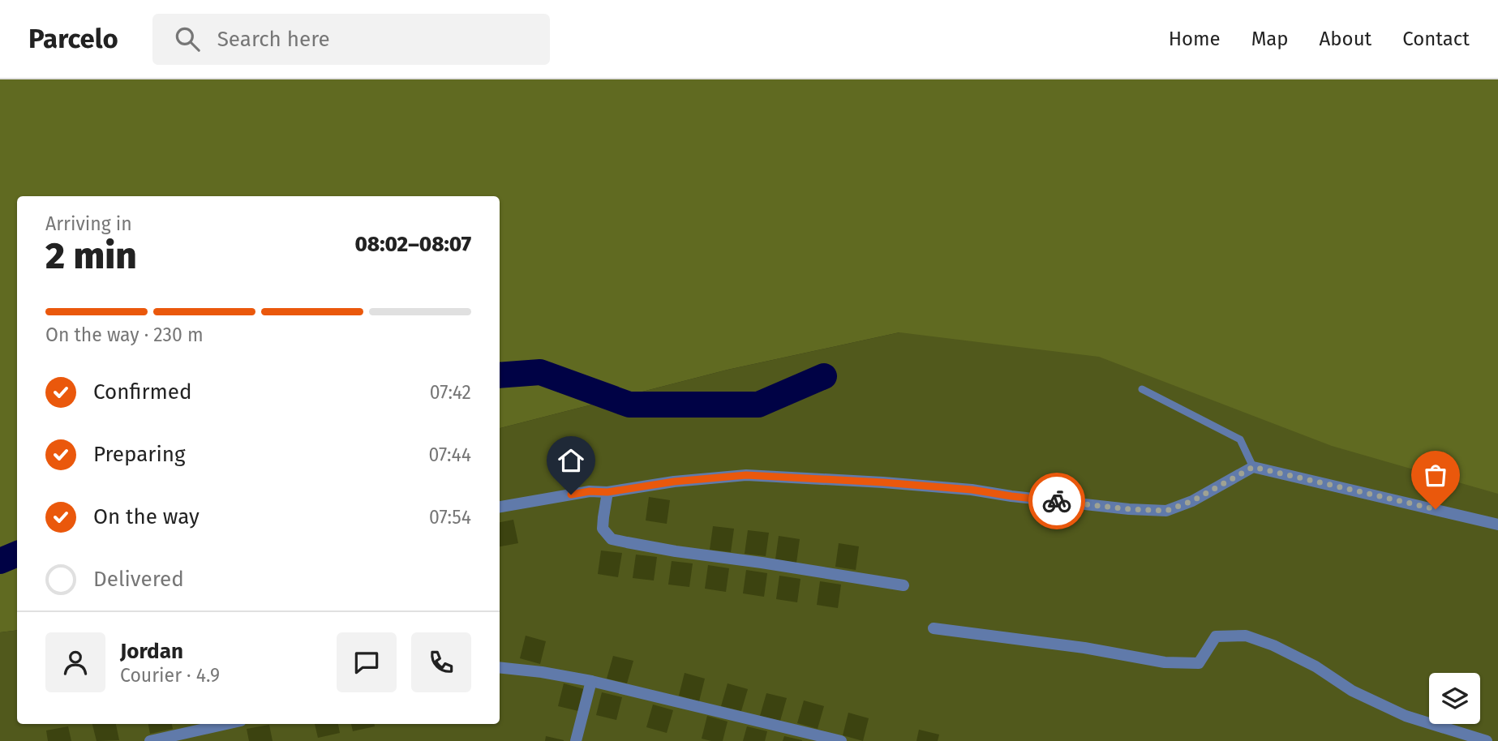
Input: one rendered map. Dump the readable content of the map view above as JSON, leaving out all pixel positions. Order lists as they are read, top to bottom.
{
  "page": {
    "header": "Parcelo",
    "search": "Search here",
    "nav": [
      "Home",
      "Map",
      "About",
      "Contact"
    ],
    "heading": ["2 min", "Arriving in", "08:02–08:07"],
    "panel": ["Jordan", "Courier · 4.9"],
    "bar": "On the way · 230 m",
    "list": [
      ["Confirmed", "07:42"],
      ["Preparing", "07:44"],
      ["On the way", "07:54"],
      "Delivered"
    ]
  }
}
